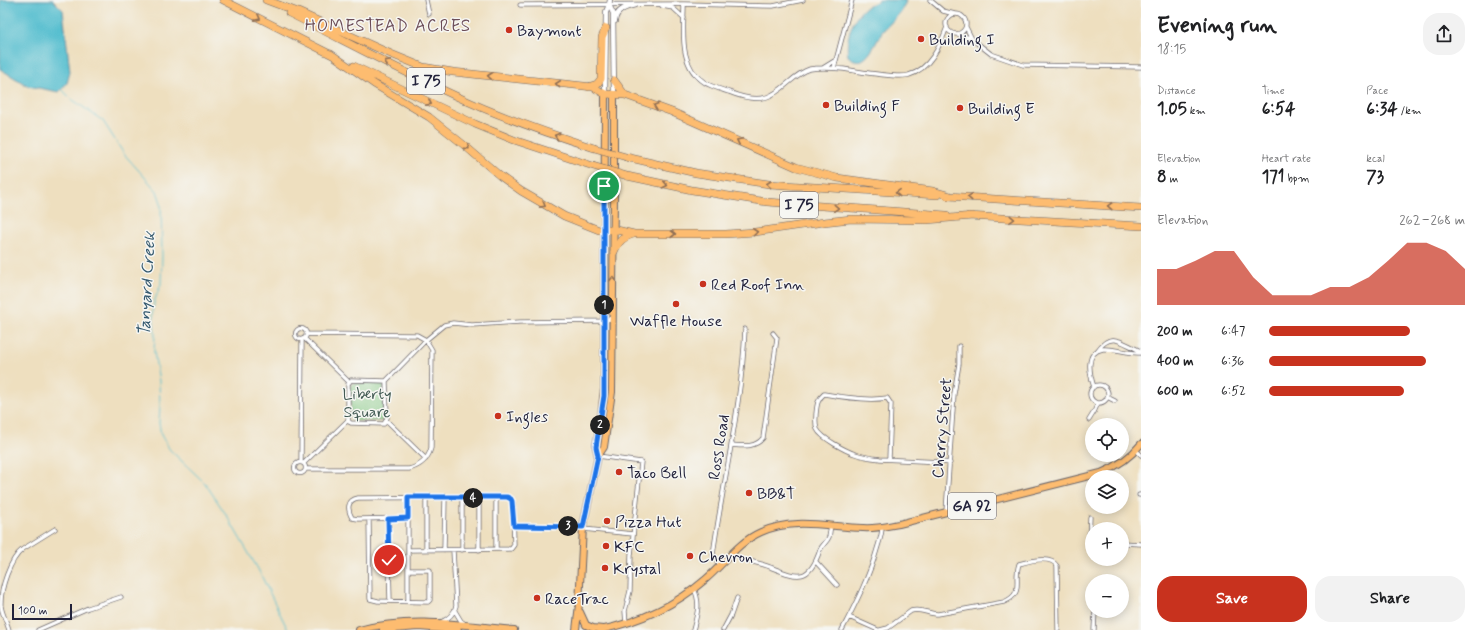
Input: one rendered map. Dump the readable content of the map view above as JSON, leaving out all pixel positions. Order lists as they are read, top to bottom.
{
  "streets": {
    "highway": ["I 75"],
    "main road": ["GA 92"],
    "street": ["Cherry Street", "Ross Road"]
  },
  "crossings": [
    ["Cherry Street", "GA 92"],
    ["Ross Road", "GA 92"]
  ],
  "districts": ["HOMESTEAD ACRES"],
  "water": ["Tanyard Creek"],
  "parks": ["Liberty Square"],
  "places": [
    "Baymont",
    "Building I",
    "Building F",
    "Building E",
    "Red Roof Inn",
    "Waffle House",
    "Ingles",
    "Taco Bell",
    "BB&T",
    "Pizza Hut",
    "KFC",
    "Chevron",
    "Krystal",
    "RaceTrac"
  ],
  "scale_bar": "100 m",
  "page": {
    "heading": ["Evening run", "18:15"],
    "stats": [
      ["Distance", "1.05 km"],
      ["Time", "6:54"],
      ["Pace", "6:34 /km"],
      ["Elevation", "8 m"],
      ["Heart rate", "171 bpm"],
      ["kcal", "73"]
    ],
    "chart": ["Elevation", "262–268 m"],
    "pins": [
      "1",
      "2",
      "4",
      "3"
    ],
    "list": [
      {
        "name": "200 m",
        "note": "6:47"
      },
      {
        "name": "400 m",
        "note": "6:36"
      },
      {
        "name": "600 m",
        "note": "6:52"
      }
    ],
    "map_buttons": ["+", "−"],
    "buttons": ["Save", "Share"],
    "scale": "100 m"
  }
}
